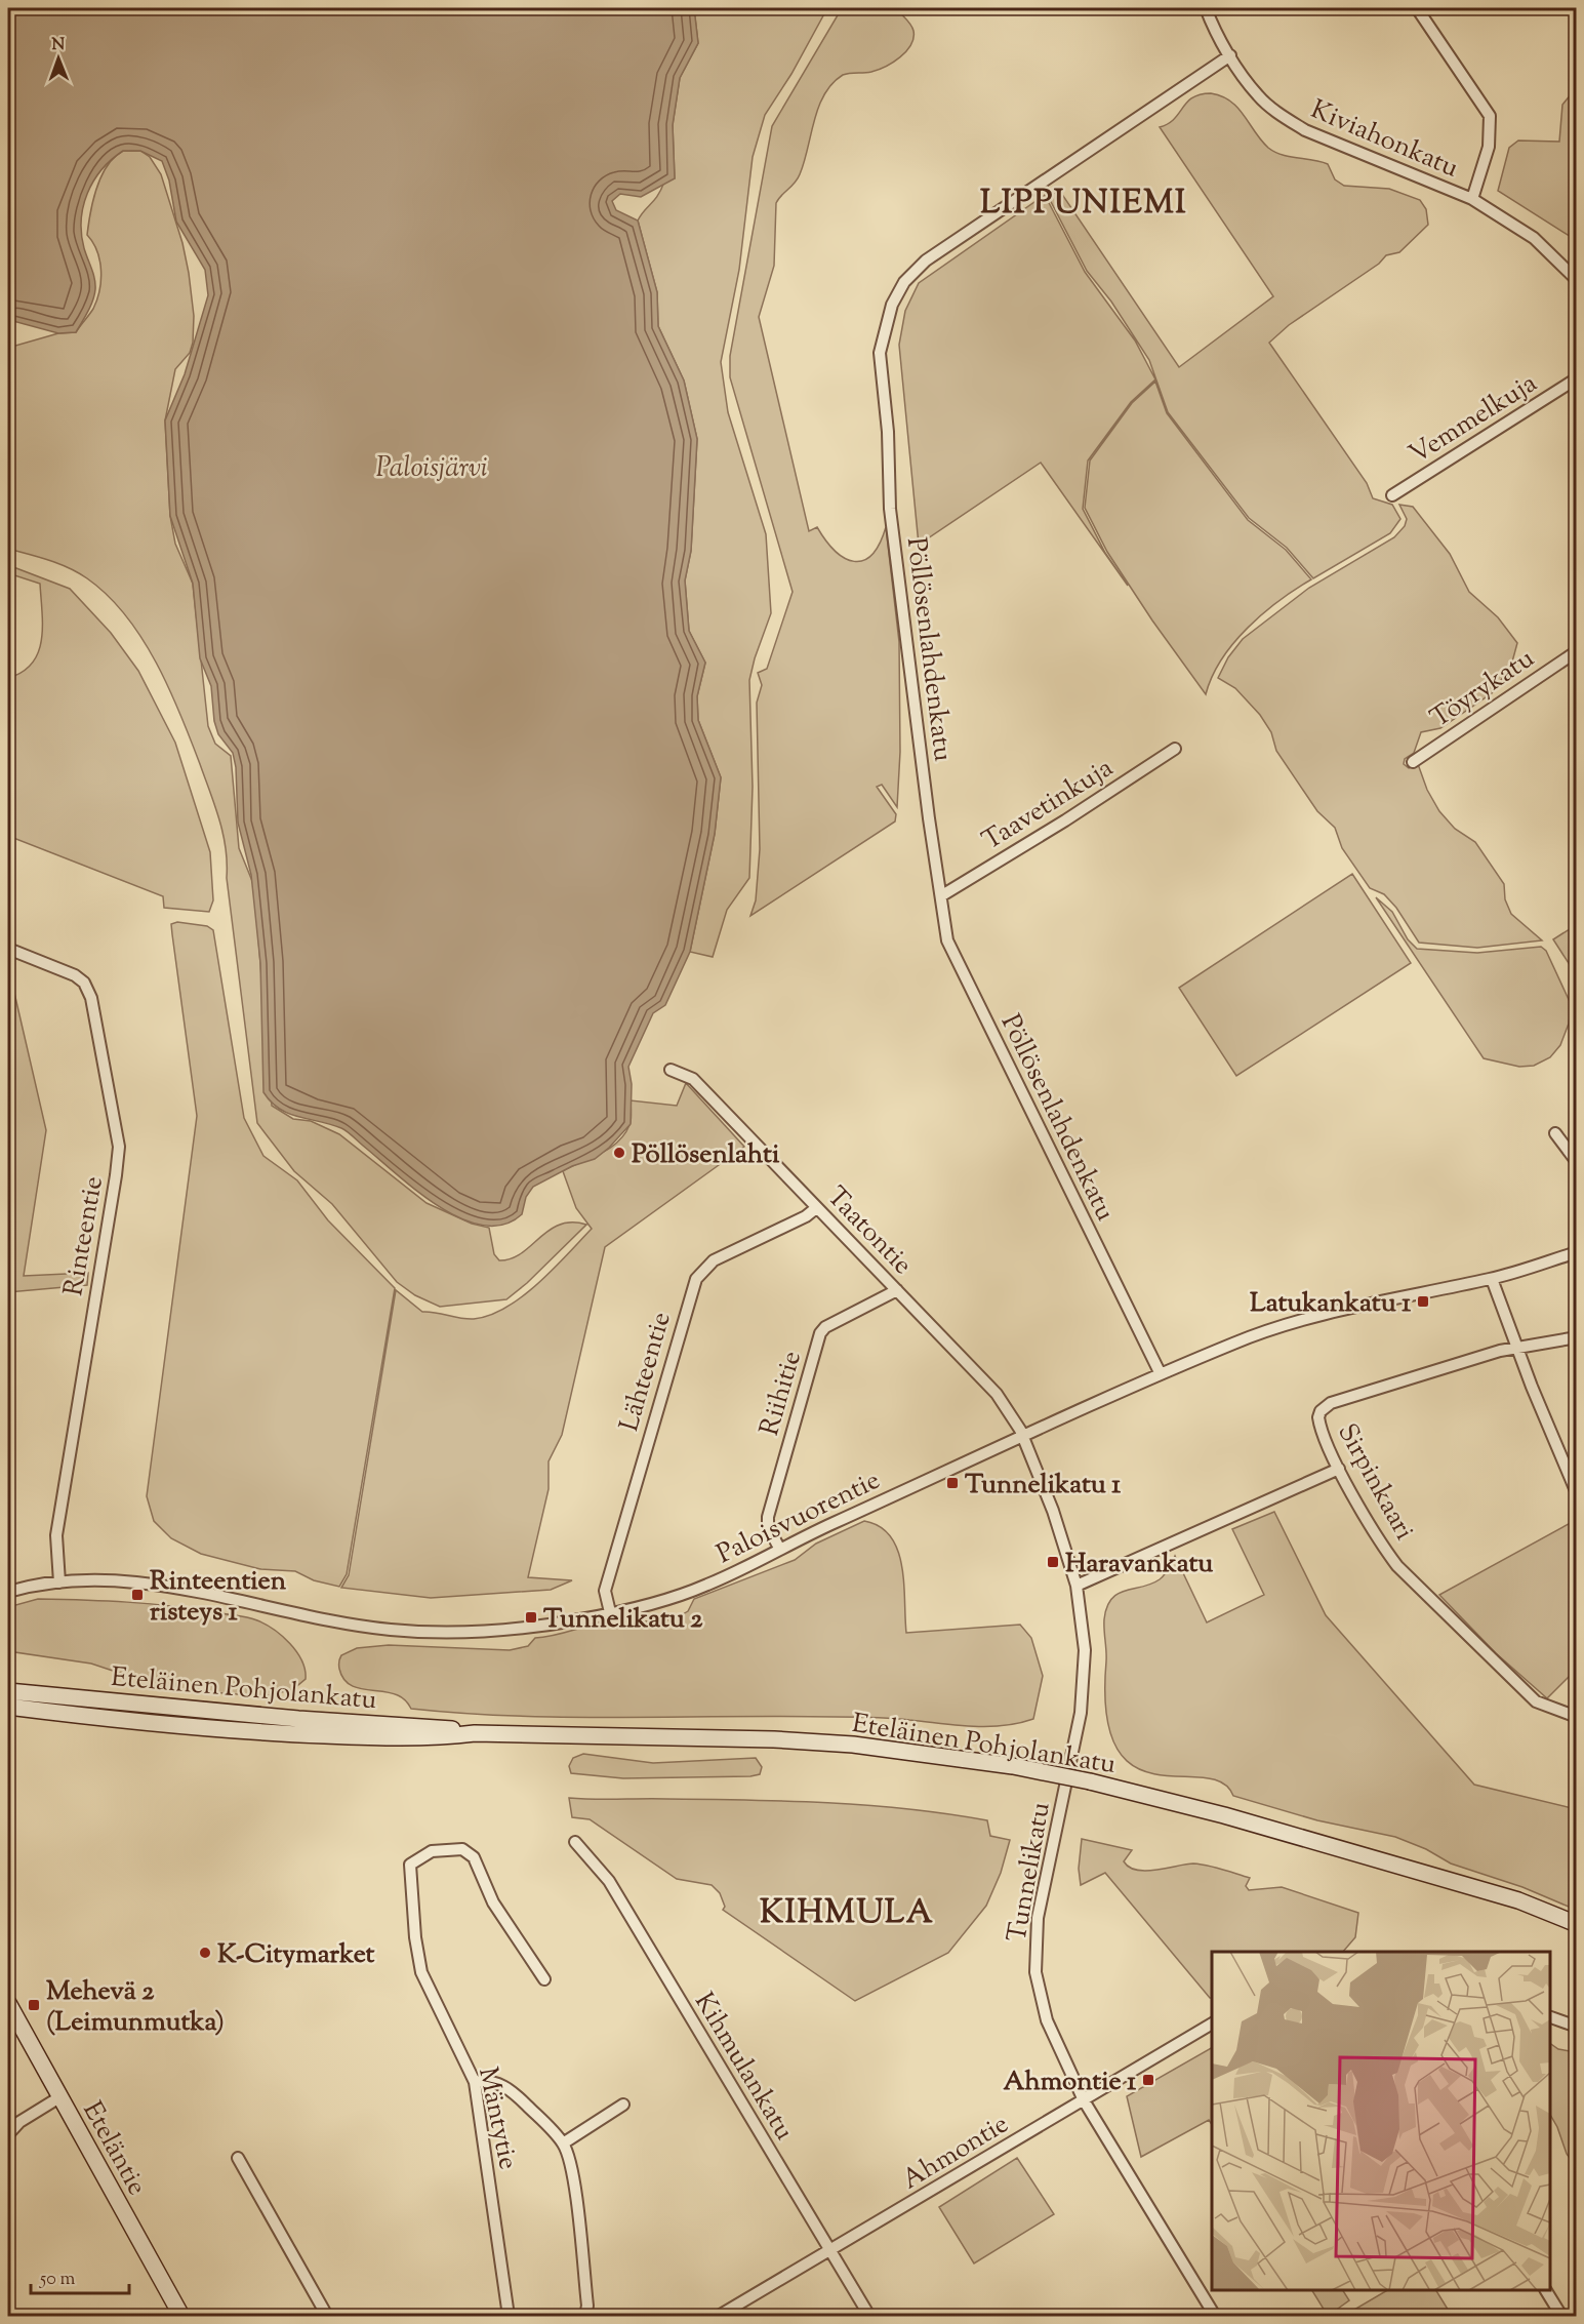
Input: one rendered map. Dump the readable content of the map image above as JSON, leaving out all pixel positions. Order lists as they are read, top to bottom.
{
  "streets": {
    "main road": ["Eteläinen Pohjolankatu", "Eteläntie"],
    "street": [
      "Kiviahonkatu",
      "Vemmelkuja",
      "Pöllösenlahdenkatu",
      "Töyrykatu",
      "Taavetinkuja",
      "Taatontie",
      "Rinteentie",
      "Lähteentie",
      "Riihitie",
      "Sirpinkaari",
      "Paloisvuorentie",
      "Tunnelikatu",
      "Kihmulankatu",
      "Mäntytie",
      "Ahmontie"
    ]
  },
  "crossings": [
    ["Kiviahonkatu", "Pöllösenlahdenkatu"],
    ["Pöllösenlahdenkatu", "Taavetinkuja"],
    ["Pöllösenlahdenkatu", "Paloisvuorentie"],
    ["Taatontie", "Lähteentie"],
    ["Taatontie", "Riihitie"],
    ["Taatontie", "Paloisvuorentie"],
    ["Taatontie", "Tunnelikatu"],
    ["Rinteentie", "Paloisvuorentie"],
    ["Lähteentie", "Paloisvuorentie"],
    ["Riihitie", "Paloisvuorentie"],
    ["Paloisvuorentie", "Tunnelikatu"],
    ["Tunnelikatu", "Ahmontie"],
    ["Kihmulankatu", "Ahmontie"]
  ],
  "districts": ["LIPPUNIEMI", "KIHMULA"],
  "water": ["Paloisjärvi"],
  "places": {
    "other": ["Pöllösenlahti", "K-Citymarket"],
    "transit": [
      "Latukankatu 1",
      "Tunnelikatu 1",
      "Haravankatu",
      "Rinteentien risteys 1",
      "Tunnelikatu 2",
      "Mehevä 2 (Leimunmutka)",
      "Ahmontie 1"
    ]
  },
  "scale_bar": "50 m",
  "north": "top"
}
